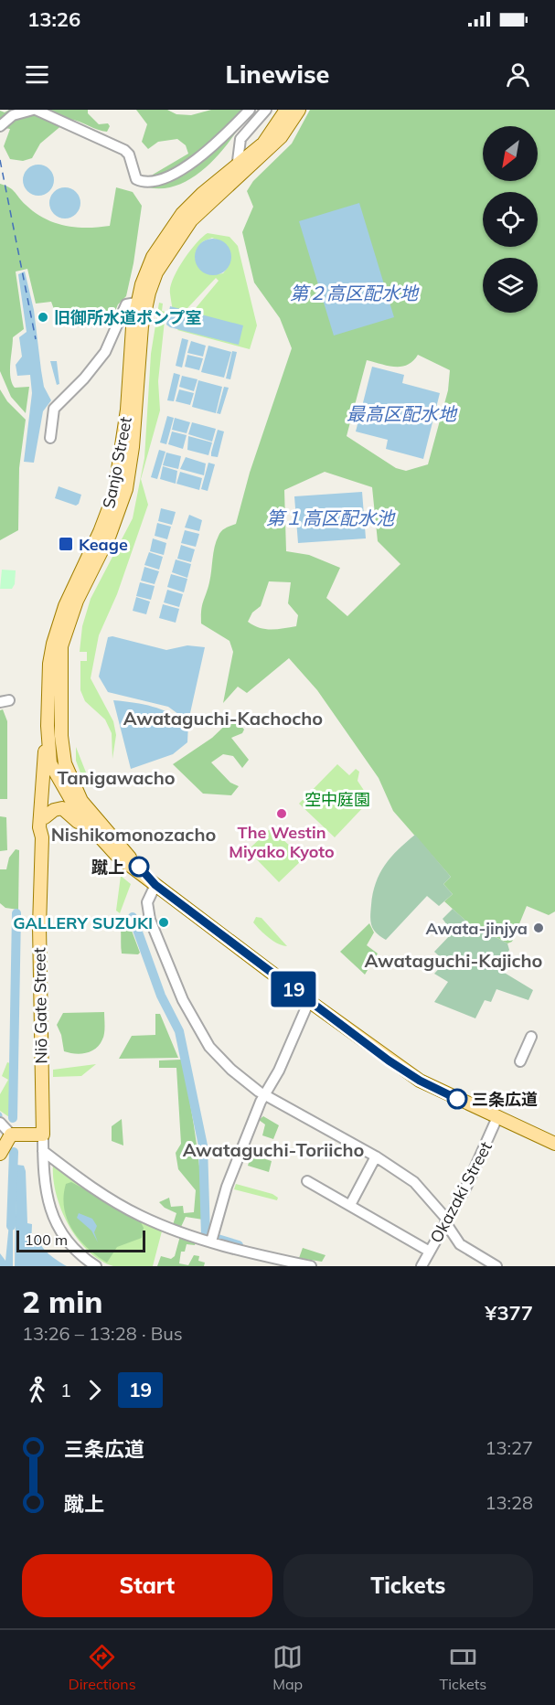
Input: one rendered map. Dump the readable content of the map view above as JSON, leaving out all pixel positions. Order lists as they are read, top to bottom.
{
  "streets": {
    "main road": ["Sanjo Street", "Niō Gate Street"],
    "street": ["Okazaki Street"]
  },
  "crossings": [
    ["Sanjo Street", "Niō Gate Street"],
    ["Sanjo Street", "Okazaki Street"]
  ],
  "districts": [
    "Awataguchi-Kachocho",
    "Tanigawacho",
    "Nishikomonozacho",
    "Awataguchi-Kajicho",
    "Awataguchi-Toriicho"
  ],
  "water": ["第２高区配水地", "最高区配水地", "第１高区配水池"],
  "parks": ["空中庭園"],
  "places": {
    "other": [
      "旧御所水道ポンプ室",
      "The Westin Miyako Kyoto",
      "蹴上",
      "GALLERY SUZUKI",
      "Awata-jinjya",
      "三条広道"
    ],
    "transit": ["Keage"]
  },
  "lines": ["bus line 19"],
  "scale_bar": "100 m",
  "north": "bottom left",
  "page": {
    "status": "13:26",
    "header": "Linewise",
    "on_map": "19",
    "scale": "100 m",
    "heading": ["2 min", "13:26 – 13:28 · Bus", "¥377"],
    "legs": ["1", "19"],
    "list": [
      {
        "name": "三条広道",
        "value": "13:27"
      },
      {
        "name": "蹴上",
        "value": "13:28"
      }
    ],
    "buttons": ["Start", "Tickets"],
    "tabs": ["Directions", "Map", "Tickets"]
  }
}
